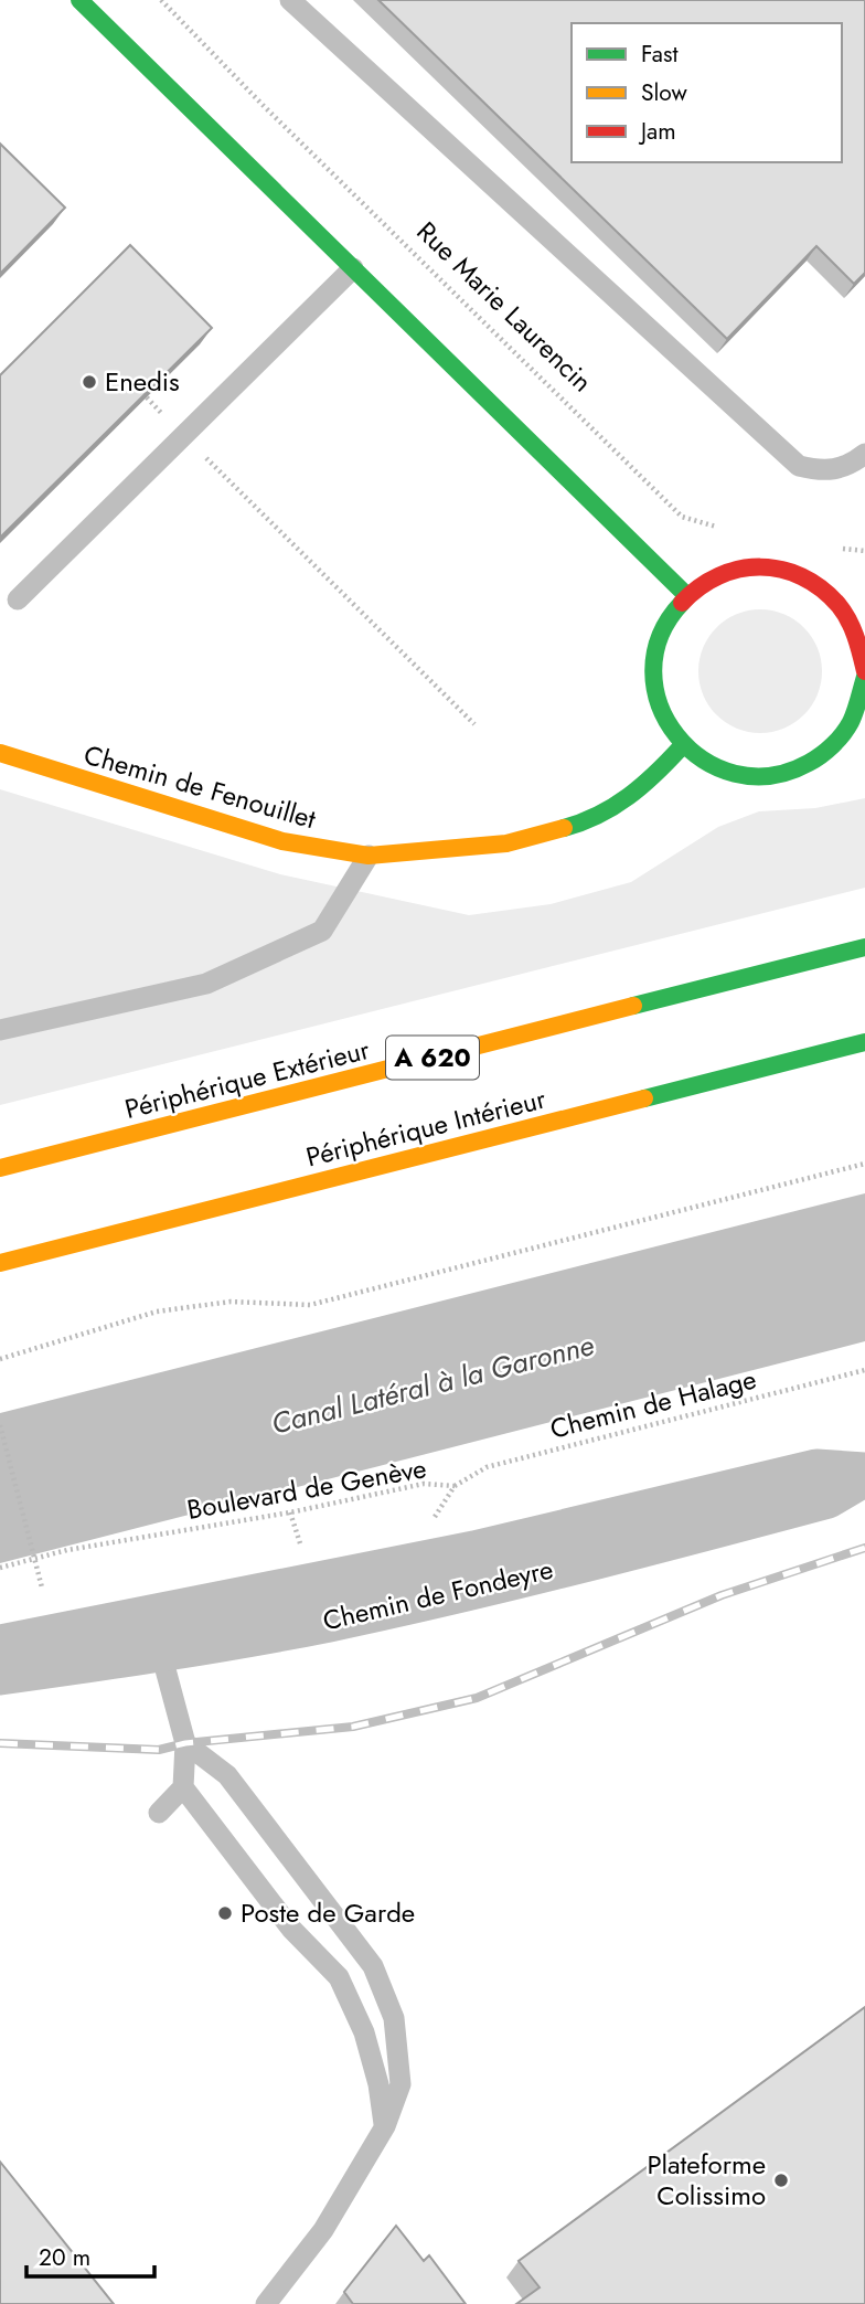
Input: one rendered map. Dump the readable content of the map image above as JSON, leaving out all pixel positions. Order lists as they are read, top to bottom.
{
  "streets": {
    "main road": [
      "Chemin de Fenouillet",
      "A 620",
      "Périphérique Extérieur",
      "Périphérique Intérieur"
    ],
    "street": ["Chemin de Fondeyre"],
    "path": ["Rue Marie Laurencin", "Chemin de Halage", "Boulevard de Genève"]
  },
  "crossings": [
    ["Chemin de Halage", "Boulevard de Genève"]
  ],
  "water": ["Canal Latéral à la Garonne"],
  "places": ["Enedis", "Poste de Garde", "Plateforme Colissimo"],
  "legend": ["Fast", "Slow", "Jam"],
  "scale_bar": "20 m"
}
